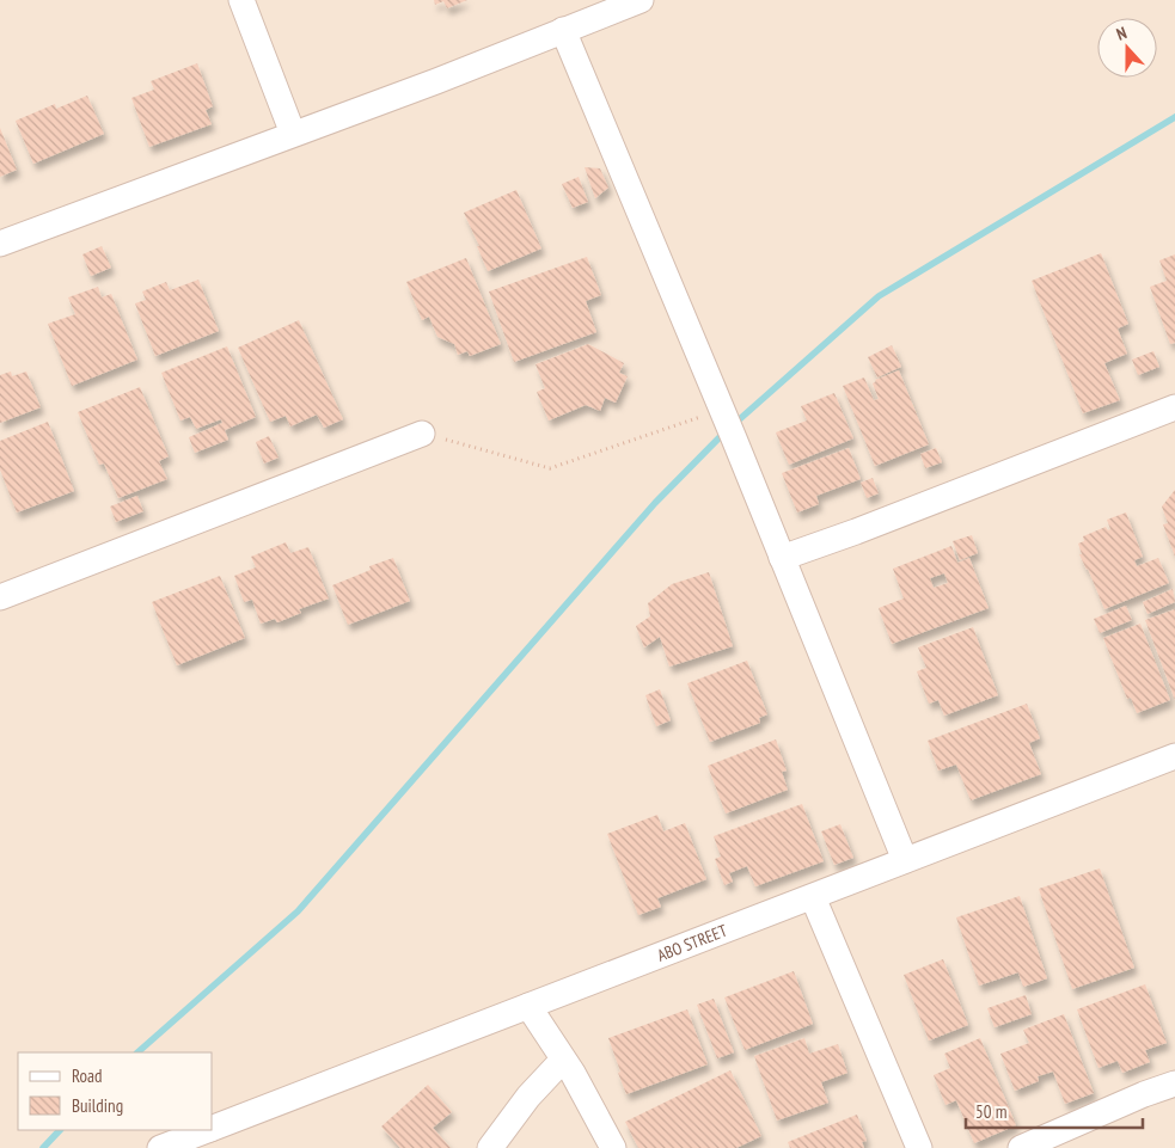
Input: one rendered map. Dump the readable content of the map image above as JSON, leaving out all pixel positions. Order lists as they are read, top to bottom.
{
  "streets": {
    "street": ["ABO STREET"]
  },
  "legend": ["Road", "Building"],
  "scale_bar": "50 m",
  "north": "top"
}
